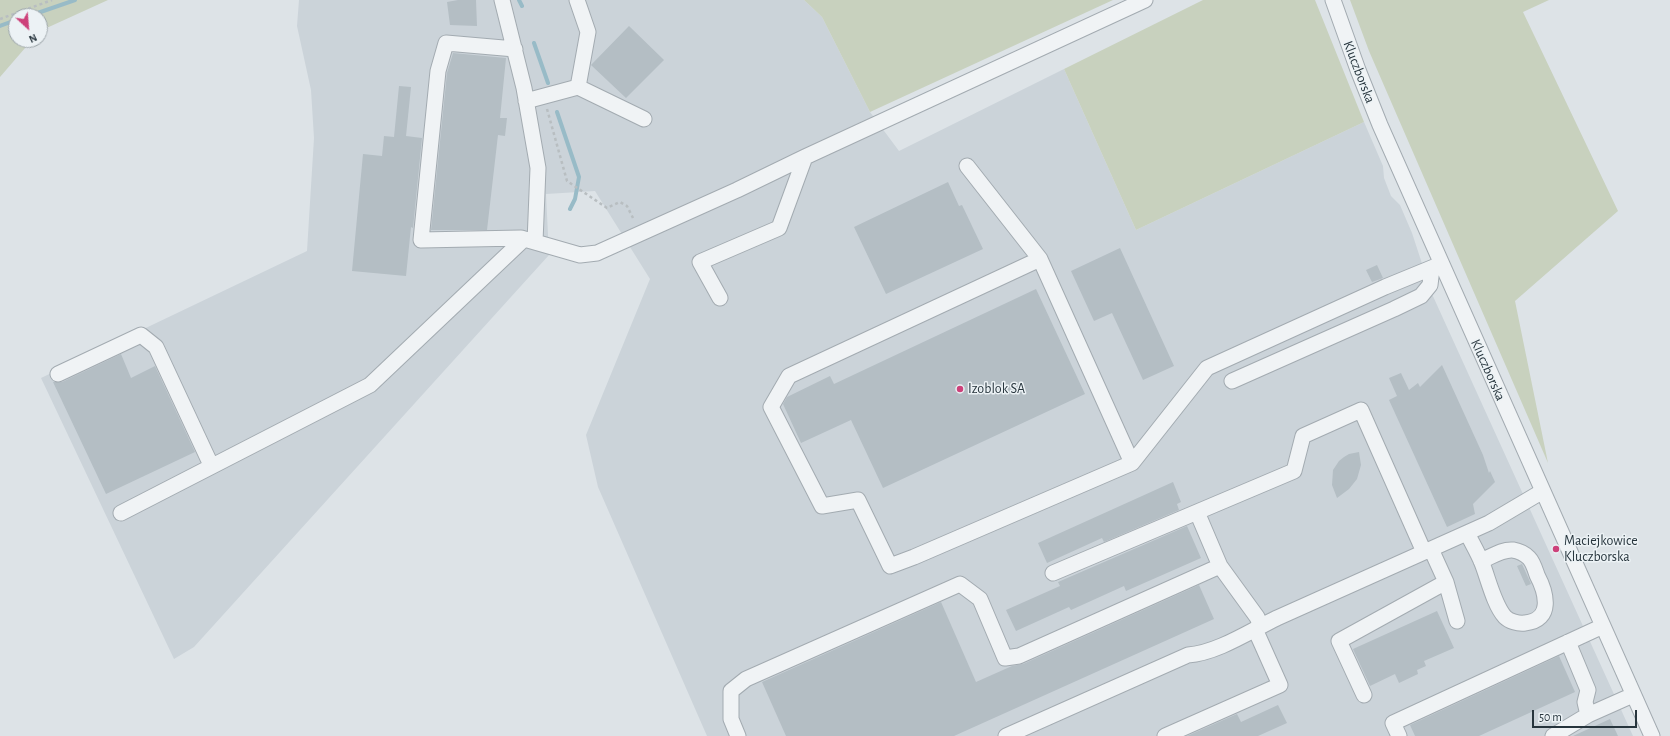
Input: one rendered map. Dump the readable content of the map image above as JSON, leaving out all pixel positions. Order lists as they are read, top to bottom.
{
  "streets": {
    "street": ["Kluczborska"]
  },
  "places": ["Izoblok SA", "Maciejkowice Kluczborska"],
  "scale_bar": "50 m",
  "north": "bottom right"
}
